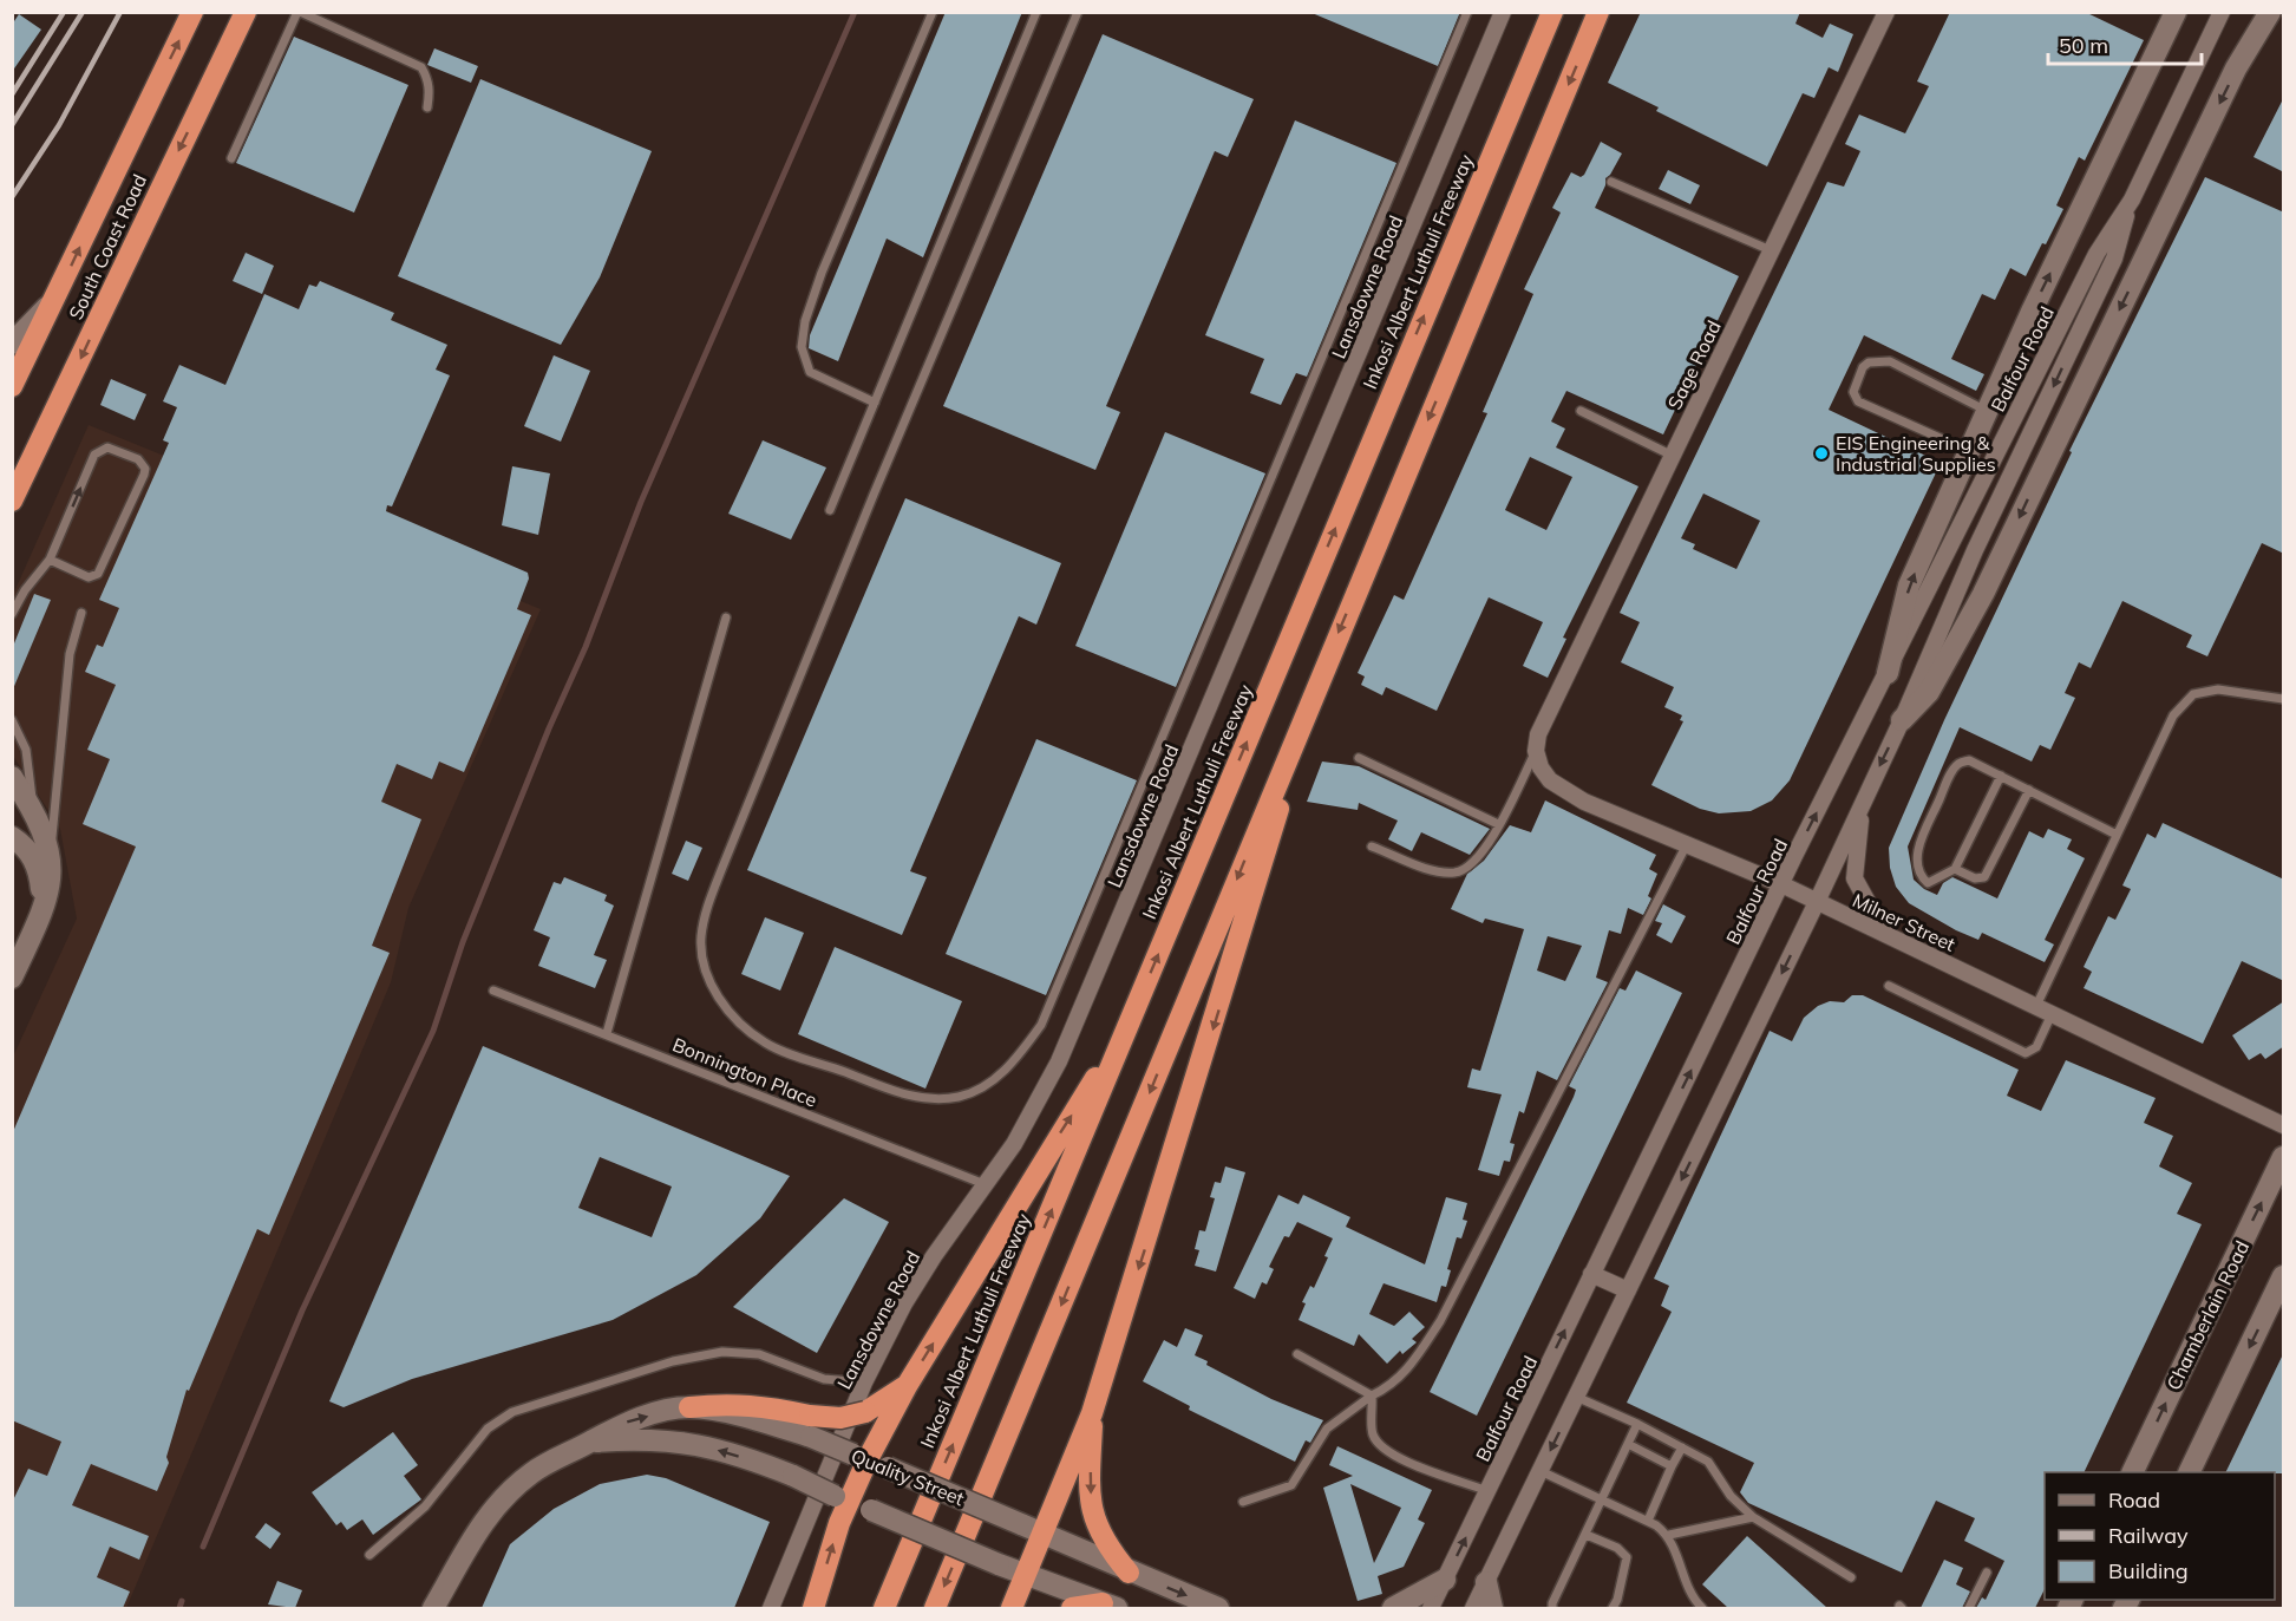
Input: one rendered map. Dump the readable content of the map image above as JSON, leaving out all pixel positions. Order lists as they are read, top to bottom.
{
  "streets": {
    "highway": ["South Coast Road", "Inkosi Albert Luthuli Freeway"],
    "street": [
      "Lansdowne Road",
      "Balfour Road",
      "Sage Road",
      "Milner Street",
      "Chamberlain Road",
      "Quality Street"
    ],
    "lane": ["Bonnington Place"]
  },
  "crossings": [
    ["Lansdowne Road", "Bonnington Place"],
    ["Balfour Road", "Milner Street"],
    ["Sage Road", "Milner Street"]
  ],
  "places": ["EIS Engineering & Industrial Supplies"],
  "legend": ["Road", "Railway", "Building"],
  "scale_bar": "50 m"
}
